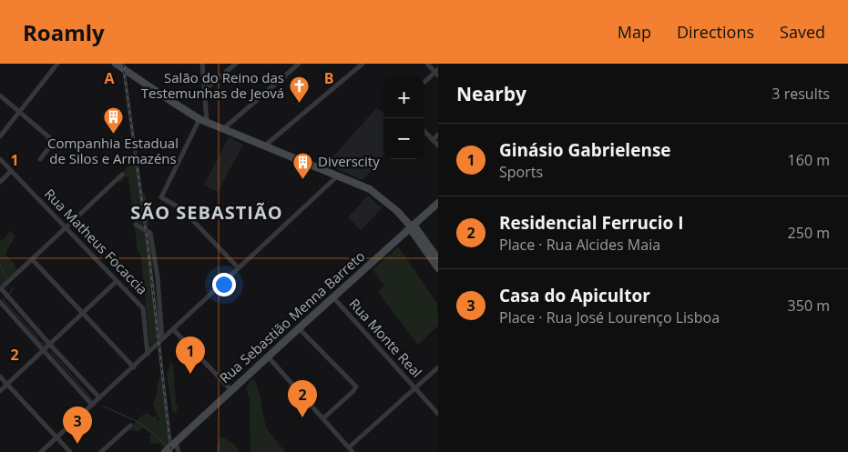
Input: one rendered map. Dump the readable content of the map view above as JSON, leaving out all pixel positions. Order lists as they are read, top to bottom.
{
  "streets": {
    "main road": ["Rua Sebastião Menna Barreto"],
    "street": ["Rua Matheus Focaccia", "Rua Monte Real"]
  },
  "crossings": [
    ["Rua Sebastião Menna Barreto", "Rua Monte Real"]
  ],
  "districts": ["SÃO SEBASTIÃO"],
  "places": {
    "church": ["Salão do Reino das Testemunhas de Jeová"],
    "building": ["Companhia Estadual de Silos e Armazéns", "Diverscity"]
  },
  "page": {
    "header": "Roamly",
    "nav": ["Map", "Directions", "Saved"],
    "heading": ["Nearby", "3 results"],
    "map_buttons": ["+", "−"],
    "list": [
      {
        "mark": "1",
        "name": "Ginásio Gabrielense",
        "note": "Sports",
        "value": "160 m"
      },
      {
        "mark": "2",
        "name": "Residencial Ferrucio I",
        "note": "Place · Rua Alcides Maia",
        "value": "250 m"
      },
      {
        "mark": "3",
        "name": "Casa do Apicultor",
        "note": "Place · Rua José Lourenço Lisboa",
        "value": "350 m"
      }
    ],
    "pins": ["1", "2", "3"]
  },
  "grid": {
    "columns": ["A", "B"],
    "rows": ["1", "2"]
  }
}
